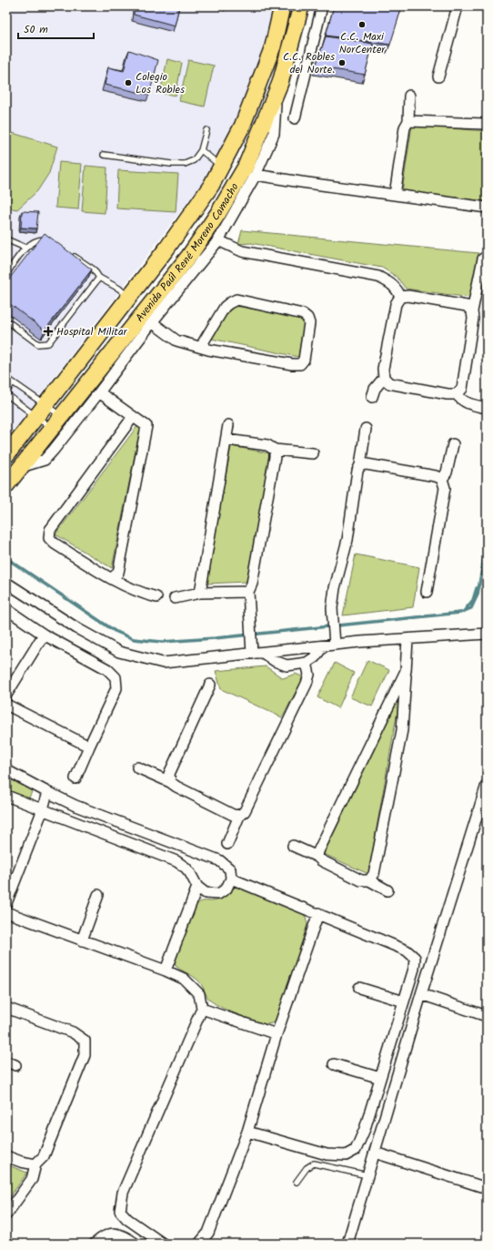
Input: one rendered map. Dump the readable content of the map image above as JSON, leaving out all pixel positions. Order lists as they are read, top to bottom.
{
  "streets": {
    "main road": ["Avenida Paúl René Moreno Camacho"]
  },
  "places": {
    "other": ["C.C. Maxi NorCenter", "C.C. Robles del Norte.", "Colegio Los Robles"],
    "health": ["Hospital Militar"]
  },
  "scale_bar": "50 m"
}
